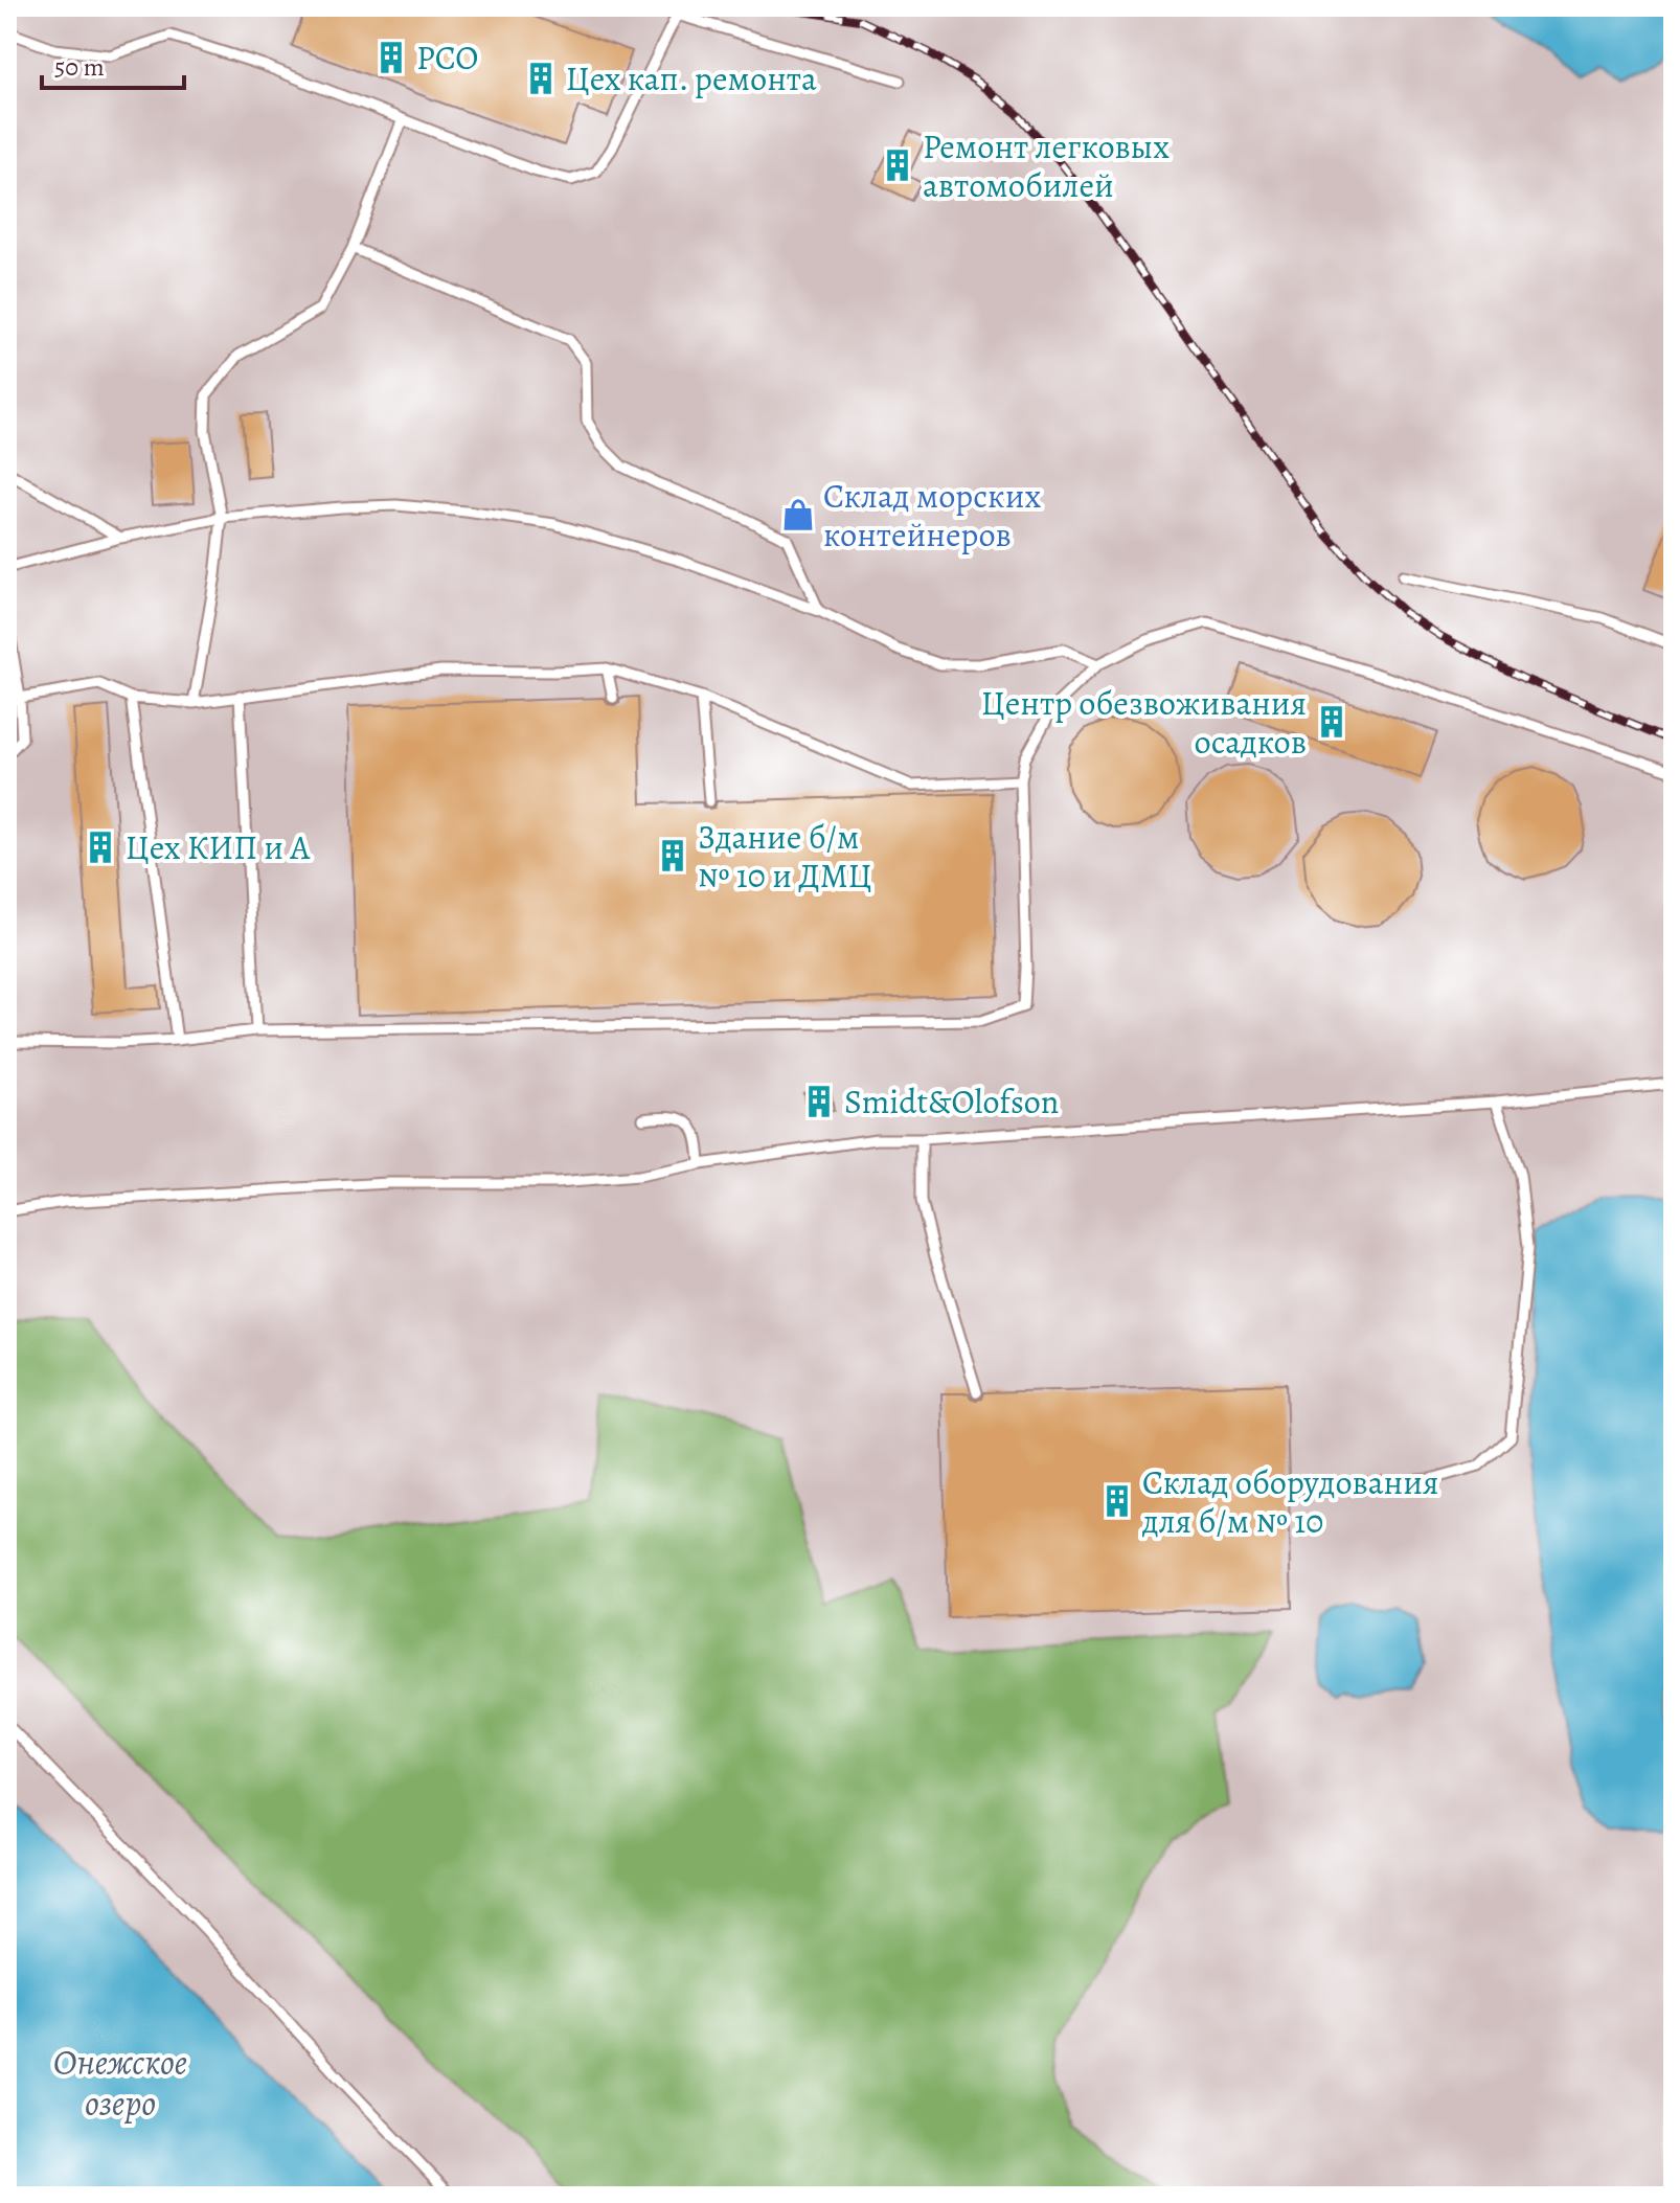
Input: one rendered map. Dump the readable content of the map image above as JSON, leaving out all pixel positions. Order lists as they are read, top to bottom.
{
  "water": ["Онежское озеро"],
  "places": {
    "building": [
      "РСО",
      "Цех кап. ремонта",
      "Ремонт легковых автомобилей",
      "Центр обезвоживания осадков",
      "Цех КИП и А",
      "Здание б/м № 10 и ДМЦ",
      "Smidt&Olofson",
      "Склад оборудования для б/м № 10"
    ],
    "shop": ["Склад морских контейнеров"]
  },
  "scale_bar": "50 m"
}
